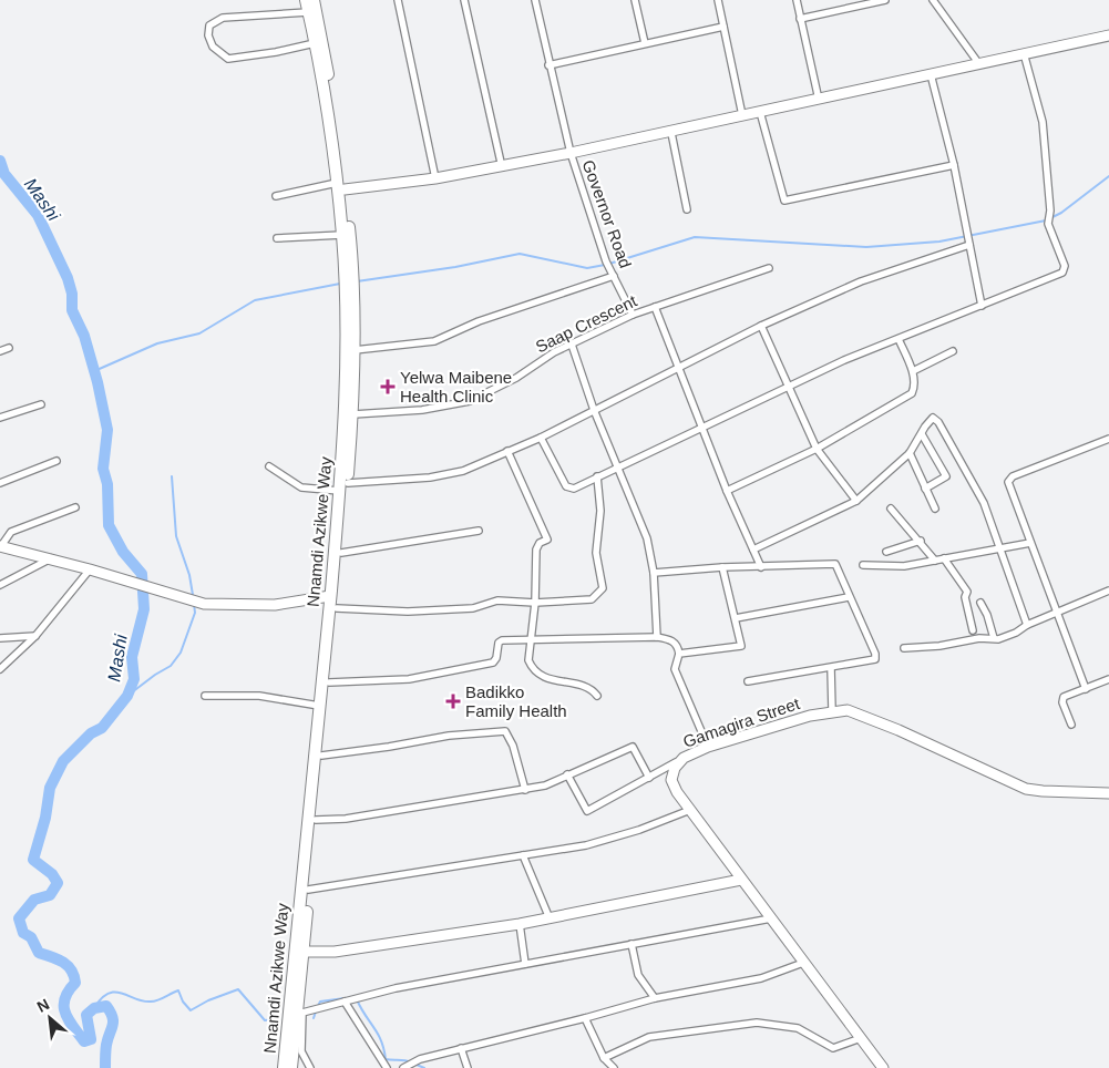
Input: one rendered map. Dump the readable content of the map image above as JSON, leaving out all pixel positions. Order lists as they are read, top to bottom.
{
  "streets": {
    "highway": ["Nnamdi Azikwe Way"],
    "street": ["Governor Road", "Saap Crescent", "Gamagira Street"]
  },
  "crossings": [
    ["Governor Road", "Saap Crescent"],
    ["Saap Crescent", "Nnamdi Azikwe Way"]
  ],
  "water": ["Mashi"],
  "places": {
    "health": ["Yelwa Maibene Health Clinic", "Badikko Family Health"]
  },
  "north": "top left"
}
